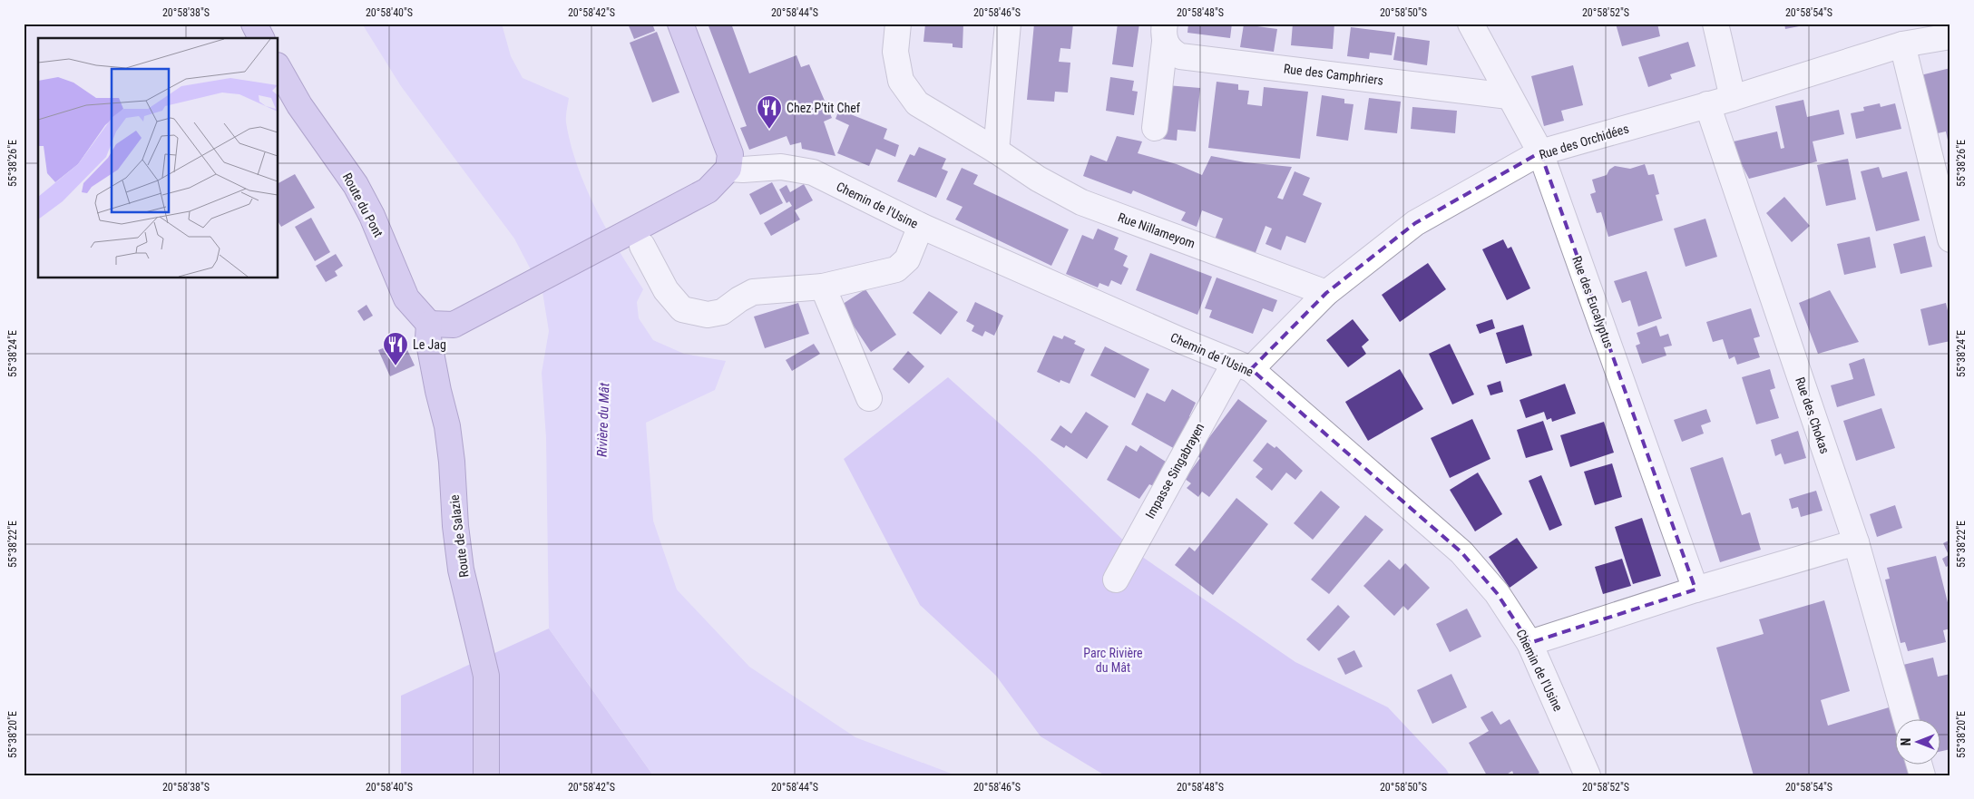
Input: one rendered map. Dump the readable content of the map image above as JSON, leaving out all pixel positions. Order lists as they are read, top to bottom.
{
  "streets": {
    "main road": ["Route du Pont", "Route de Salazie"],
    "street": [
      "Rue des Camphriers",
      "Rue des Orchidées",
      "Chemin de l'Usine",
      "Rue Nillameyom",
      "Rue des Eucalyptus",
      "Rue des Chokas",
      "Impasse Singabrayen"
    ]
  },
  "crossings": [
    ["Rue des Camphriers", "Rue des Eucalyptus"],
    ["Rue des Orchidées", "Chemin de l'Usine"],
    ["Rue des Orchidées", "Rue Nillameyom"],
    ["Rue des Orchidées", "Rue des Eucalyptus"],
    ["Rue des Orchidées", "Rue des Chokas"],
    ["Rue des Orchidées", "Impasse Singabrayen"],
    ["Route du Pont", "Route de Salazie"],
    ["Chemin de l'Usine", "Impasse Singabrayen"]
  ],
  "water": ["Rivière du Mât"],
  "parks": ["Parc Rivière du Mât"],
  "places": {
    "restaurant": ["Chez P'tit Chef", "Le Jag"]
  },
  "north": "left",
  "coordinates": [
    "20°58'38\"S",
    "20°58'40\"S",
    "20°58'42\"S",
    "20°58'44\"S",
    "20°58'46\"S",
    "20°58'48\"S",
    "20°58'50\"S",
    "20°58'52\"S",
    "20°58'54\"S",
    "55°38'26\"E",
    "55°38'24\"E",
    "55°38'22\"E",
    "55°38'20\"E"
  ]
}
